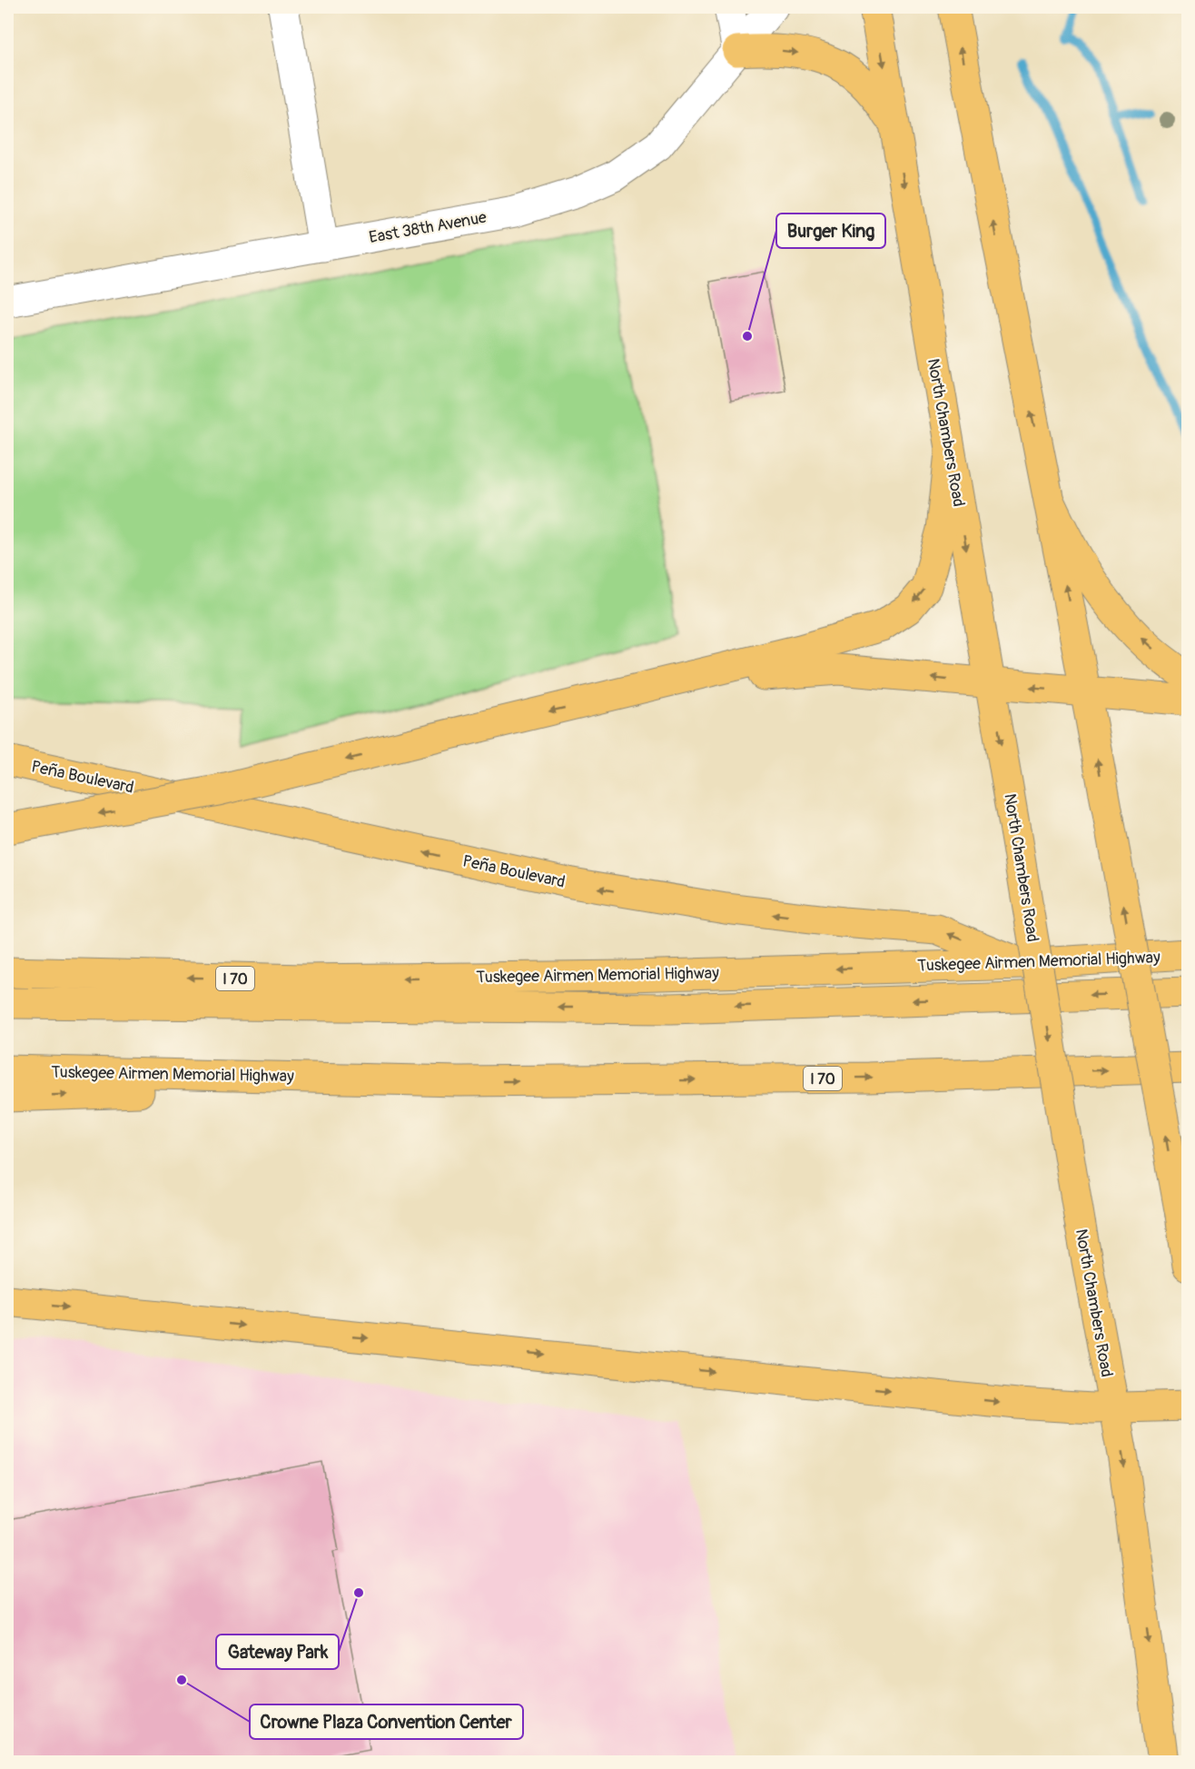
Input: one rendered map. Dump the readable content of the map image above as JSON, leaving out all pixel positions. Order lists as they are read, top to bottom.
{
  "streets": {
    "main road": [
      "North Chambers Road",
      "Peña Boulevard",
      "Tuskegee Airmen Memorial Highway",
      "I 70"
    ],
    "street": ["East 38th Avenue"]
  },
  "crossings": [
    ["Peña Boulevard", "Tuskegee Airmen Memorial Highway"]
  ],
  "places": ["Burger King", "Gateway Park", "Crowne Plaza Convention Center"]
}
